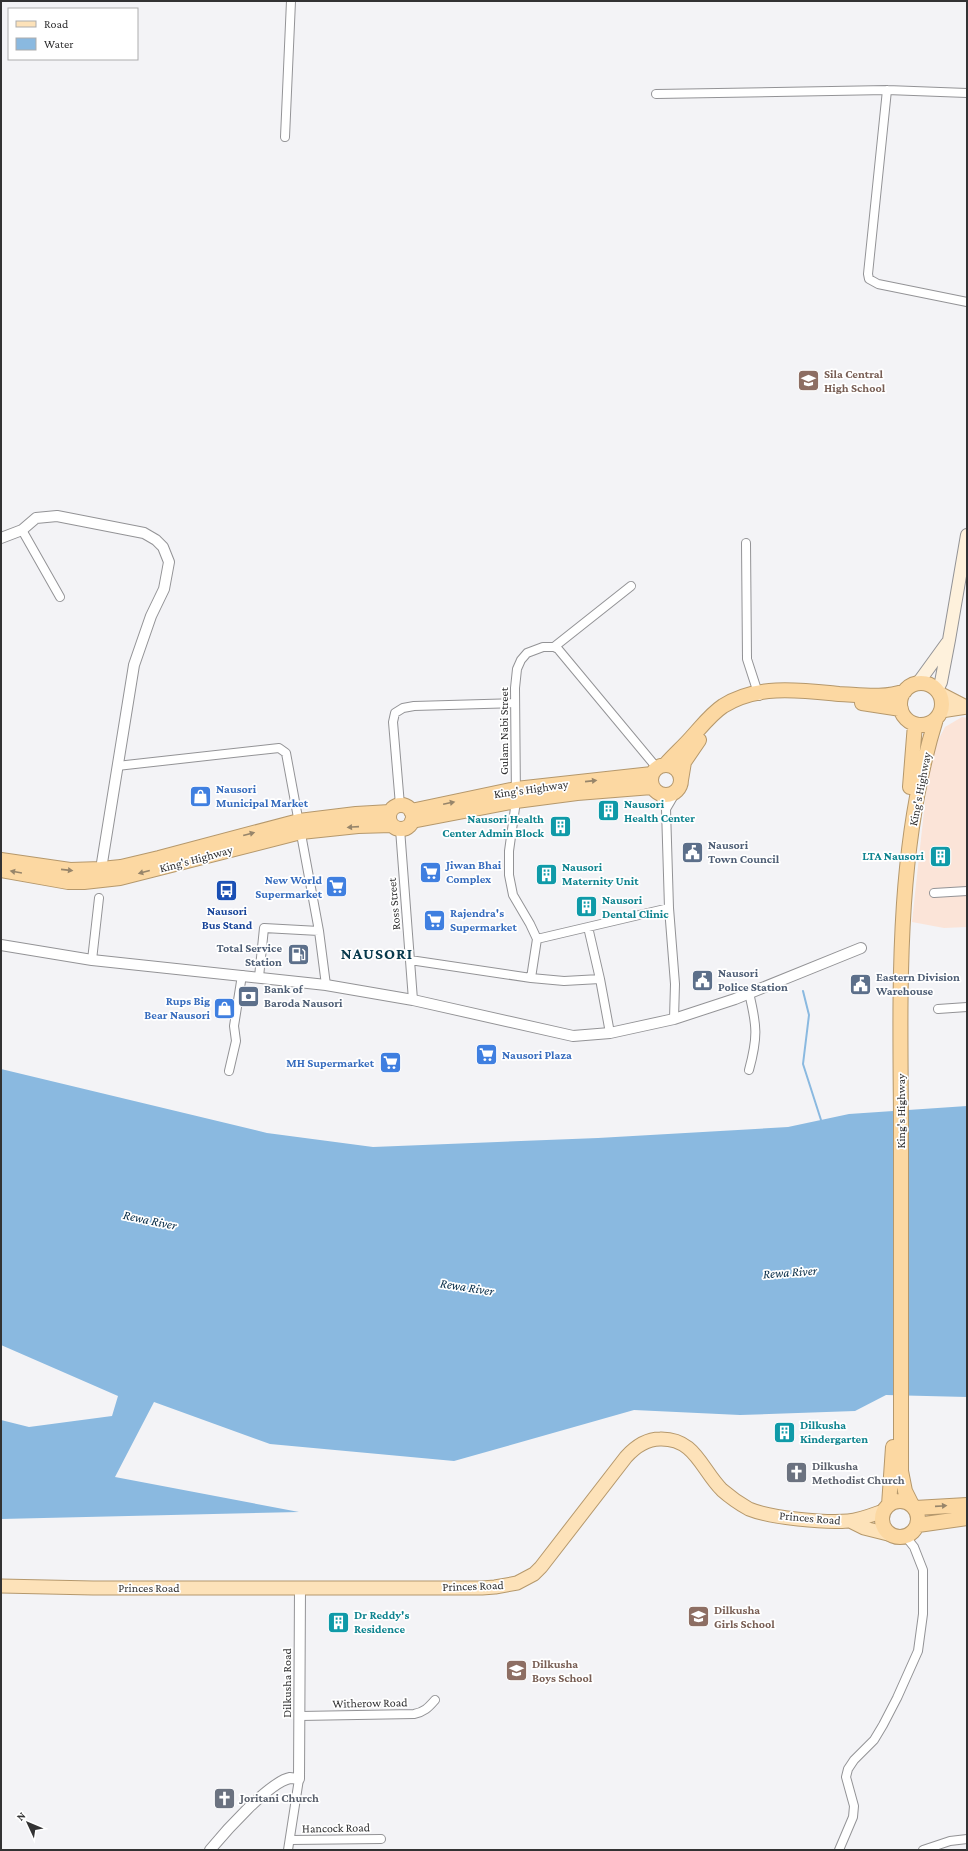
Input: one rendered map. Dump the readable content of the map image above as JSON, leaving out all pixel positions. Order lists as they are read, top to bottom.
{
  "streets": {
    "highway": ["King's Highway"],
    "main road": ["Princes Road"],
    "street": [
      "Gulam Nabi Street",
      "Ross Street",
      "Dilkusha Road",
      "Witherow Road",
      "Hancock Road"
    ]
  },
  "crossings": [
    ["Gulam Nabi Street", "King's Highway"],
    ["Gulam Nabi Street", "Ross Street"],
    ["King's Highway", "Ross Street"],
    ["King's Highway", "Princes Road"],
    ["Princes Road", "Dilkusha Road"],
    ["Dilkusha Road", "Witherow Road"]
  ],
  "districts": ["NAUSORI"],
  "water": ["Rewa River"],
  "places": {
    "school or university": ["Sila Central High School", "Dilkusha Girls School", "Dilkusha Boys School"],
    "shop": ["Nausori Municipal Market", "Rups Big Bear Nausori"],
    "building": [
      "Nausori Health Center",
      "Nausori Health Center Admin Block",
      "LTA Nausori",
      "Nausori Maternity Unit",
      "Nausori Dental Clinic",
      "Dilkusha Kindergarten",
      "Dr Reddy's Residence"
    ],
    "public building": ["Nausori Town Council", "Nausori Police Station", "Eastern Division Warehouse"],
    "supermarket": [
      "Jiwan Bhai Complex",
      "New World Supermarket",
      "Rajendra's Supermarket",
      "Nausori Plaza",
      "MH Supermarket"
    ],
    "bus stop": ["Nausori Bus Stand"],
    "fuel station": ["Total Service Station"],
    "bank": ["Bank of Baroda Nausori"],
    "church": ["Dilkusha Methodist Church", "Joritani Church"]
  },
  "legend": ["Road", "Water"],
  "north": "top left"
}
